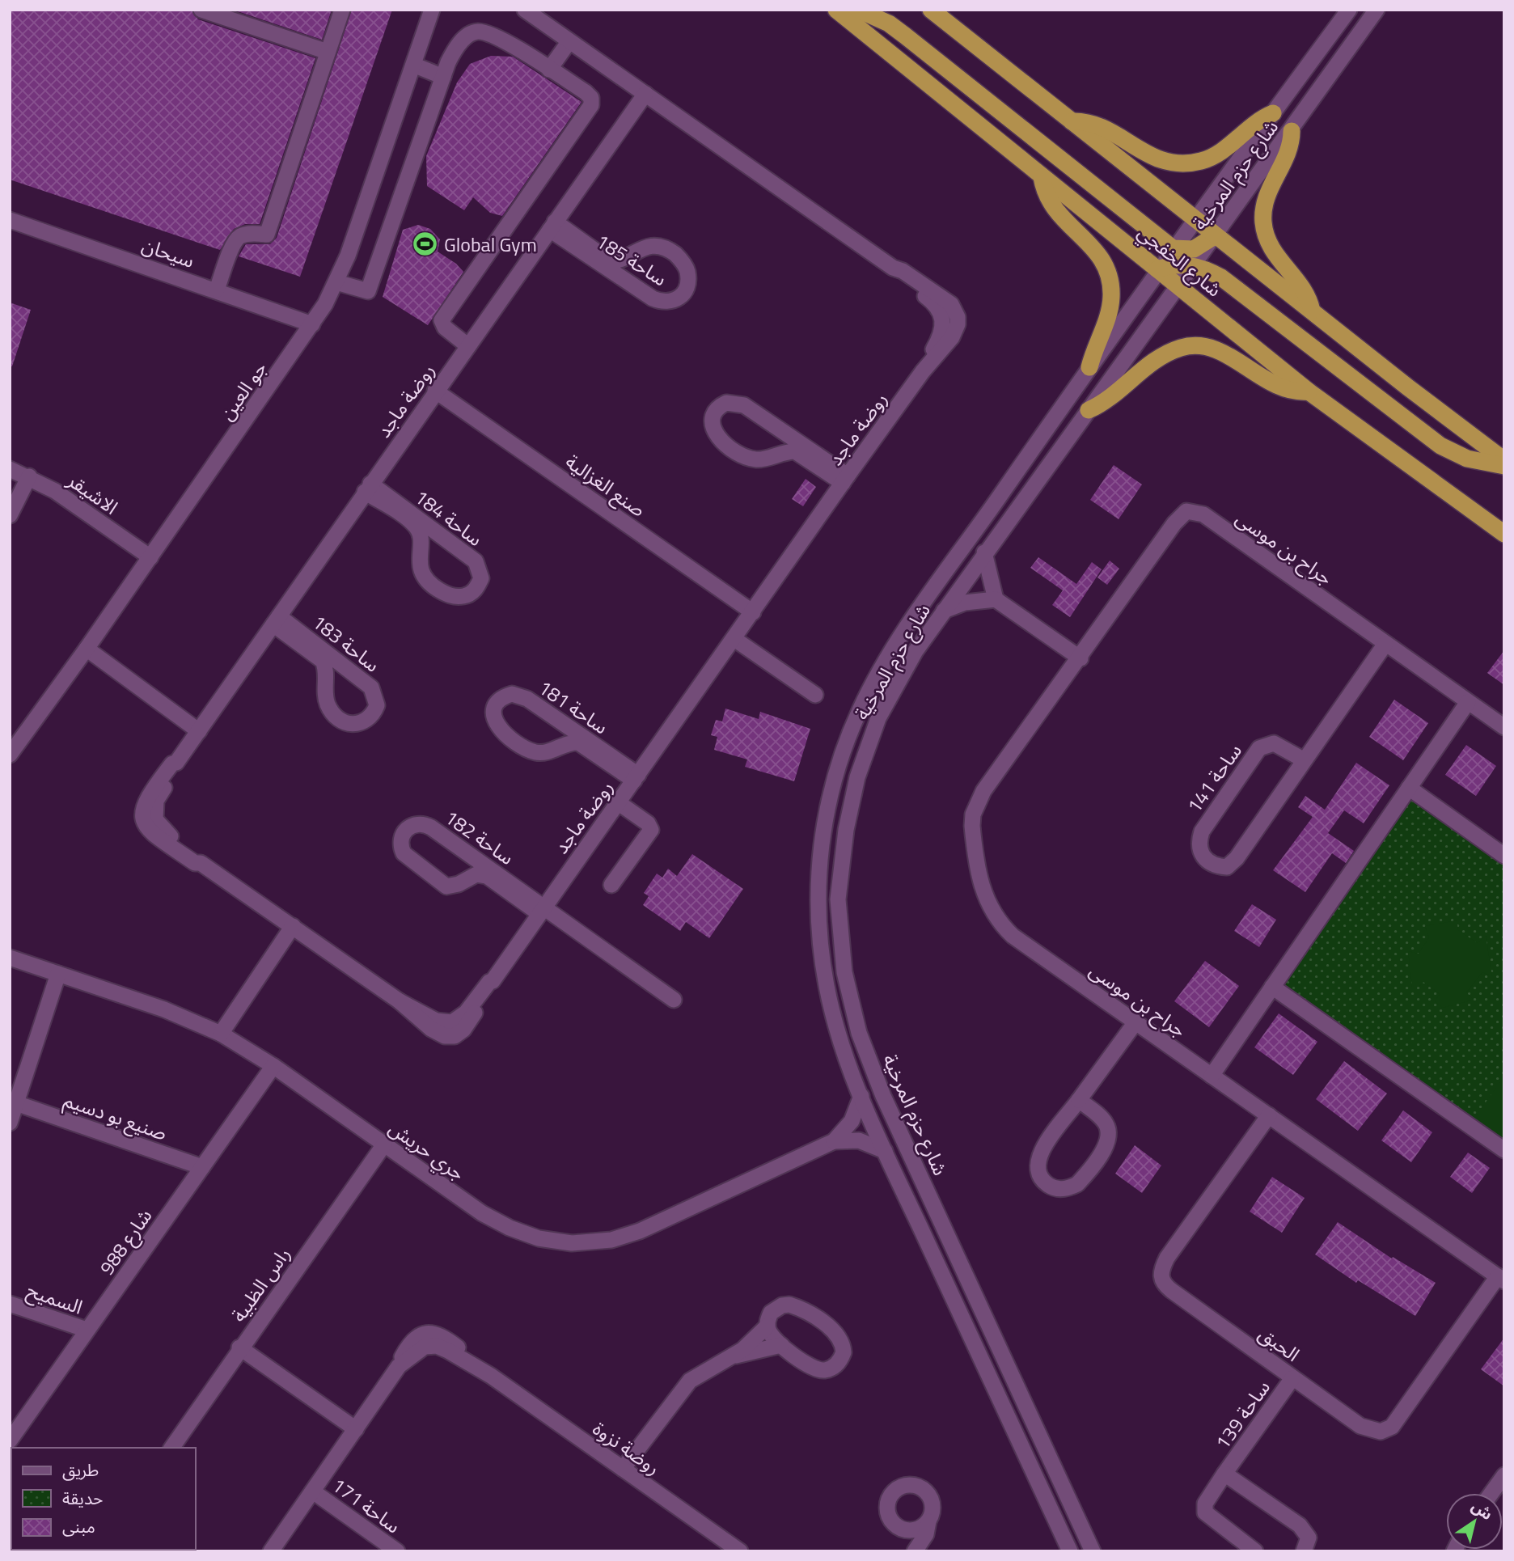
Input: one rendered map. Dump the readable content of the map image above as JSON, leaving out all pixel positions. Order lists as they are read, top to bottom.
{
  "streets": {
    "highway": ["شارع الخفجي"],
    "street": [
      "شارع حزم المرخية",
      "سيحان",
      "ساحة 185",
      "جو العين",
      "روضة ماجد",
      "صنع الغزالية",
      "الاشيقر",
      "ساحة 184",
      "جراح بن موسى",
      "ساحة 183",
      "ساحة 181",
      "ساحة 141",
      "ساحة 182",
      "صنيع بو دسيم",
      "جري حريش",
      "شارع 988",
      "راس الظبية",
      "السميح",
      "الحبق",
      "ساحة 139",
      "روضة نزوة",
      "ساحة 171"
    ]
  },
  "crossings": [
    ["شارع حزم المرخية", "شارع الخفجي"],
    ["شارع حزم المرخية", "جري حريش"],
    ["سيحان", "جو العين"],
    ["ساحة 185", "روضة ماجد"],
    ["جو العين", "الاشيقر"],
    ["روضة ماجد", "صنع الغزالية"],
    ["روضة ماجد", "ساحة 184"],
    ["روضة ماجد", "ساحة 183"],
    ["روضة ماجد", "ساحة 181"],
    ["روضة ماجد", "ساحة 182"],
    ["جراح بن موسى", "ساحة 141"],
    ["جراح بن موسى", "الحبق"],
    ["صنيع بو دسيم", "شارع 988"],
    ["جري حريش", "شارع 988"],
    ["جري حريش", "راس الظبية"],
    ["شارع 988", "السميح"],
    ["الحبق", "ساحة 139"],
    ["روضة نزوة", "ساحة 171"]
  ],
  "places": {
    "sports": ["Global Gym"]
  },
  "legend": ["طريق", "حديقة", "مبنى"],
  "north": "top right"
}
